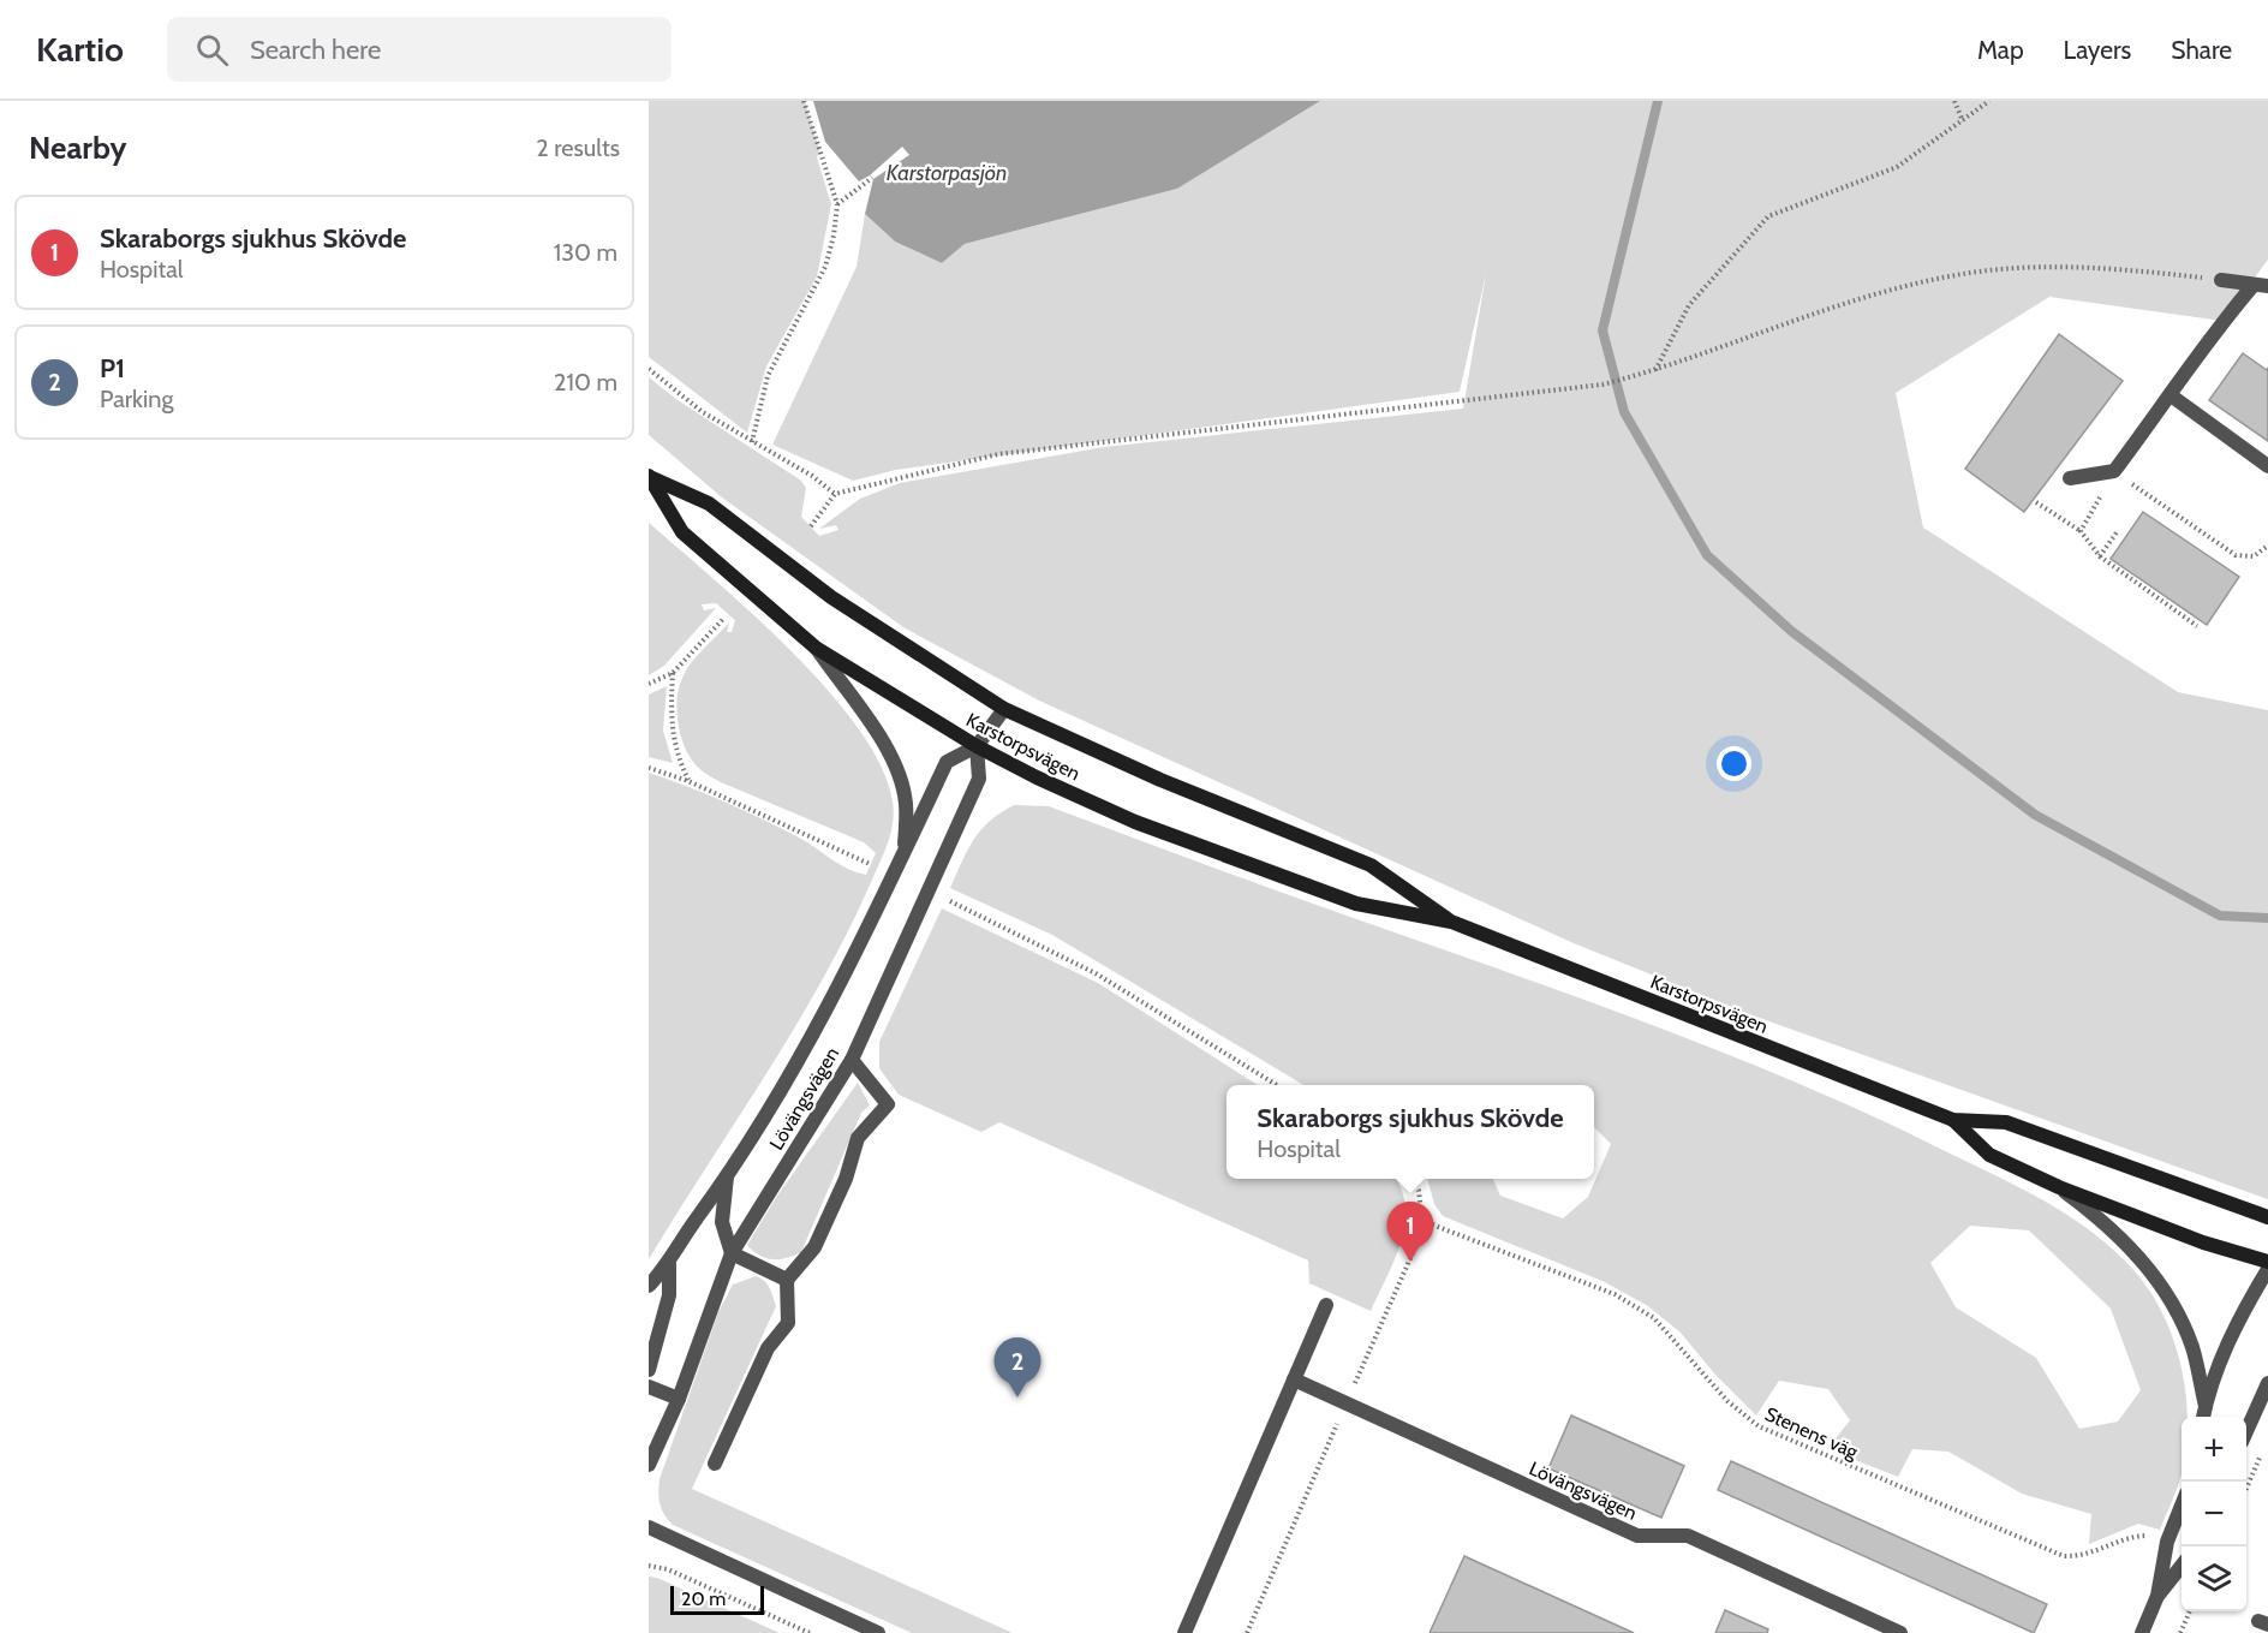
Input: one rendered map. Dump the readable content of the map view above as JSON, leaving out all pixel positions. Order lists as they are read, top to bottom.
{
  "streets": {
    "main road": ["Karstorpsvägen"],
    "street": ["Lövängsvägen"],
    "path": ["Stenens väg"]
  },
  "crossings": [
    ["Karstorpsvägen", "Lövängsvägen"]
  ],
  "water": ["Karstorpasjön"],
  "scale_bar": "20 m",
  "page": {
    "header": "Kartio",
    "search": "Search here",
    "nav": ["Map", "Layers", "Share"],
    "heading": ["Nearby", "2 results"],
    "list": [
      {
        "mark": "1",
        "name": "Skaraborgs sjukhus Skövde",
        "note": "Hospital",
        "value": "130 m"
      },
      {
        "mark": "2",
        "name": "P1",
        "note": "Parking",
        "value": "210 m"
      }
    ],
    "popup": ["Skaraborgs sjukhus Skövde", "Hospital"],
    "pins": ["1", "2"],
    "map_buttons": ["+", "−"],
    "scale": "20 m"
  }
}
